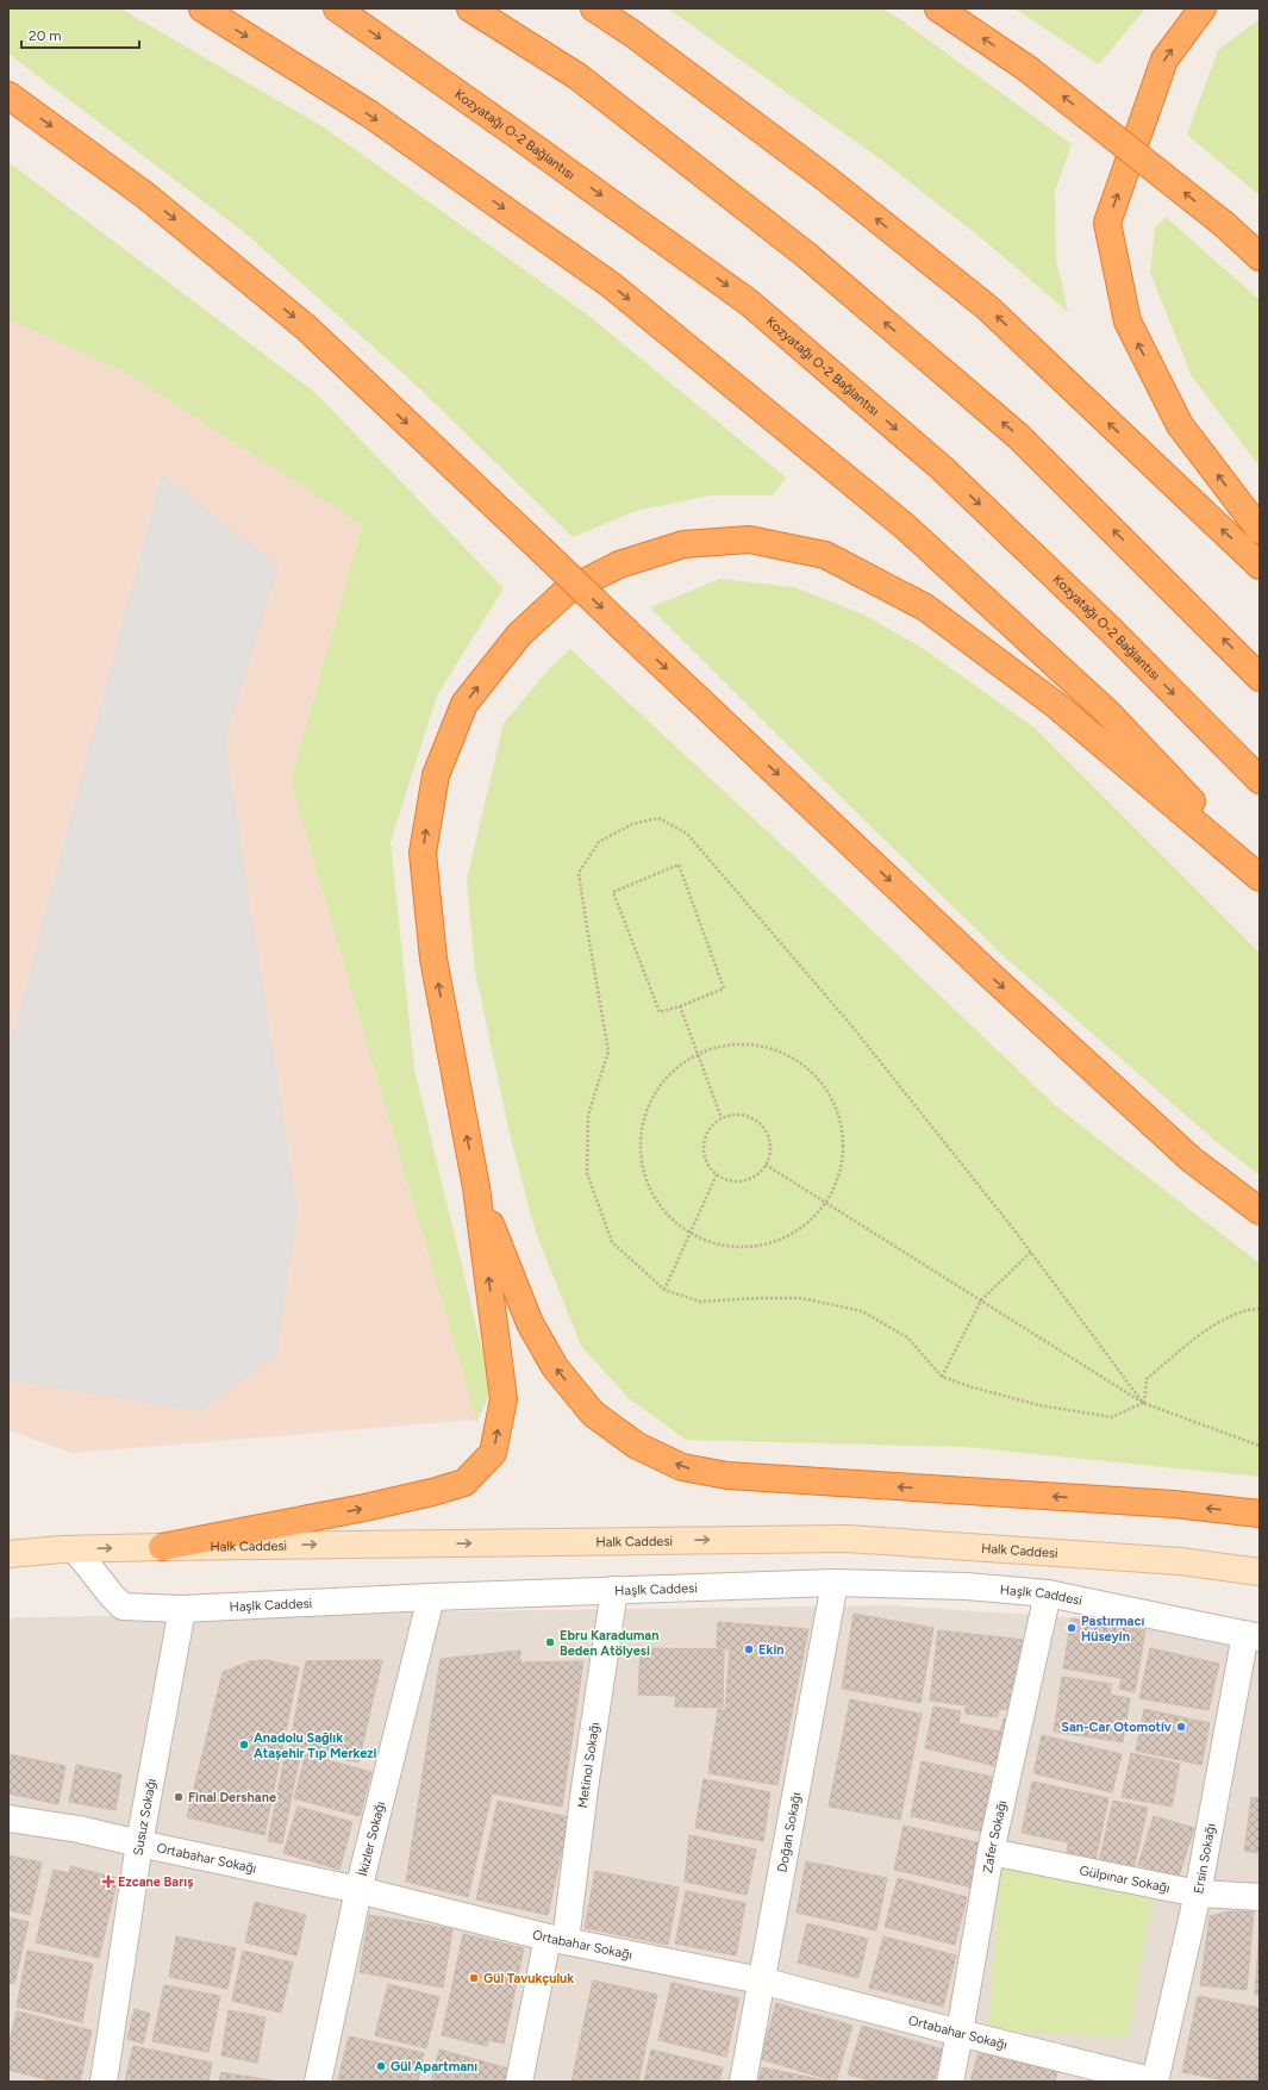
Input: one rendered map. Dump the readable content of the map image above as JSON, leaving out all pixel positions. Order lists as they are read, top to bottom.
{
  "streets": {
    "highway": ["Kozyatağı O-2 Bağlantısı"],
    "main road": ["Halk Caddesi"],
    "street": [
      "Haşlk Caddesi",
      "Metinol Sokağı",
      "Susuz Sokağı",
      "Doğan Sokağı",
      "Zafer Sokağı",
      "İkizler Sokağı",
      "Ortabahar Sokağı",
      "Ersin Sokağı",
      "Gülpınar Sokağı"
    ]
  },
  "crossings": [
    ["Halk Caddesi", "Haşlk Caddesi"],
    ["Haşlk Caddesi", "Metinol Sokağı"],
    ["Haşlk Caddesi", "Susuz Sokağı"],
    ["Haşlk Caddesi", "Doğan Sokağı"],
    ["Haşlk Caddesi", "Zafer Sokağı"],
    ["Haşlk Caddesi", "İkizler Sokağı"],
    ["Haşlk Caddesi", "Ersin Sokağı"],
    ["Metinol Sokağı", "Ortabahar Sokağı"],
    ["Susuz Sokağı", "Ortabahar Sokağı"],
    ["Doğan Sokağı", "Ortabahar Sokağı"],
    ["Zafer Sokağı", "Ortabahar Sokağı"],
    ["Zafer Sokağı", "Gülpınar Sokağı"],
    ["İkizler Sokağı", "Ortabahar Sokağı"],
    ["Ortabahar Sokağı", "Ersin Sokağı"],
    ["Ersin Sokağı", "Gülpınar Sokağı"]
  ],
  "one_way": ["Halk Caddesi"],
  "places": {
    "other": [
      "Pastırmacı Hüseyin",
      "Ebru Karaduman Beden Atölyesi",
      "Ekin",
      "San-Car Otomotiv",
      "Anadolu Sağlık Ataşehir Tıp Merkezi",
      "Final Dershane",
      "Gül Tavukçuluk",
      "Gül Apartmanı"
    ],
    "health": ["Ezcane Barış"]
  },
  "scale_bar": "20 m"
}
